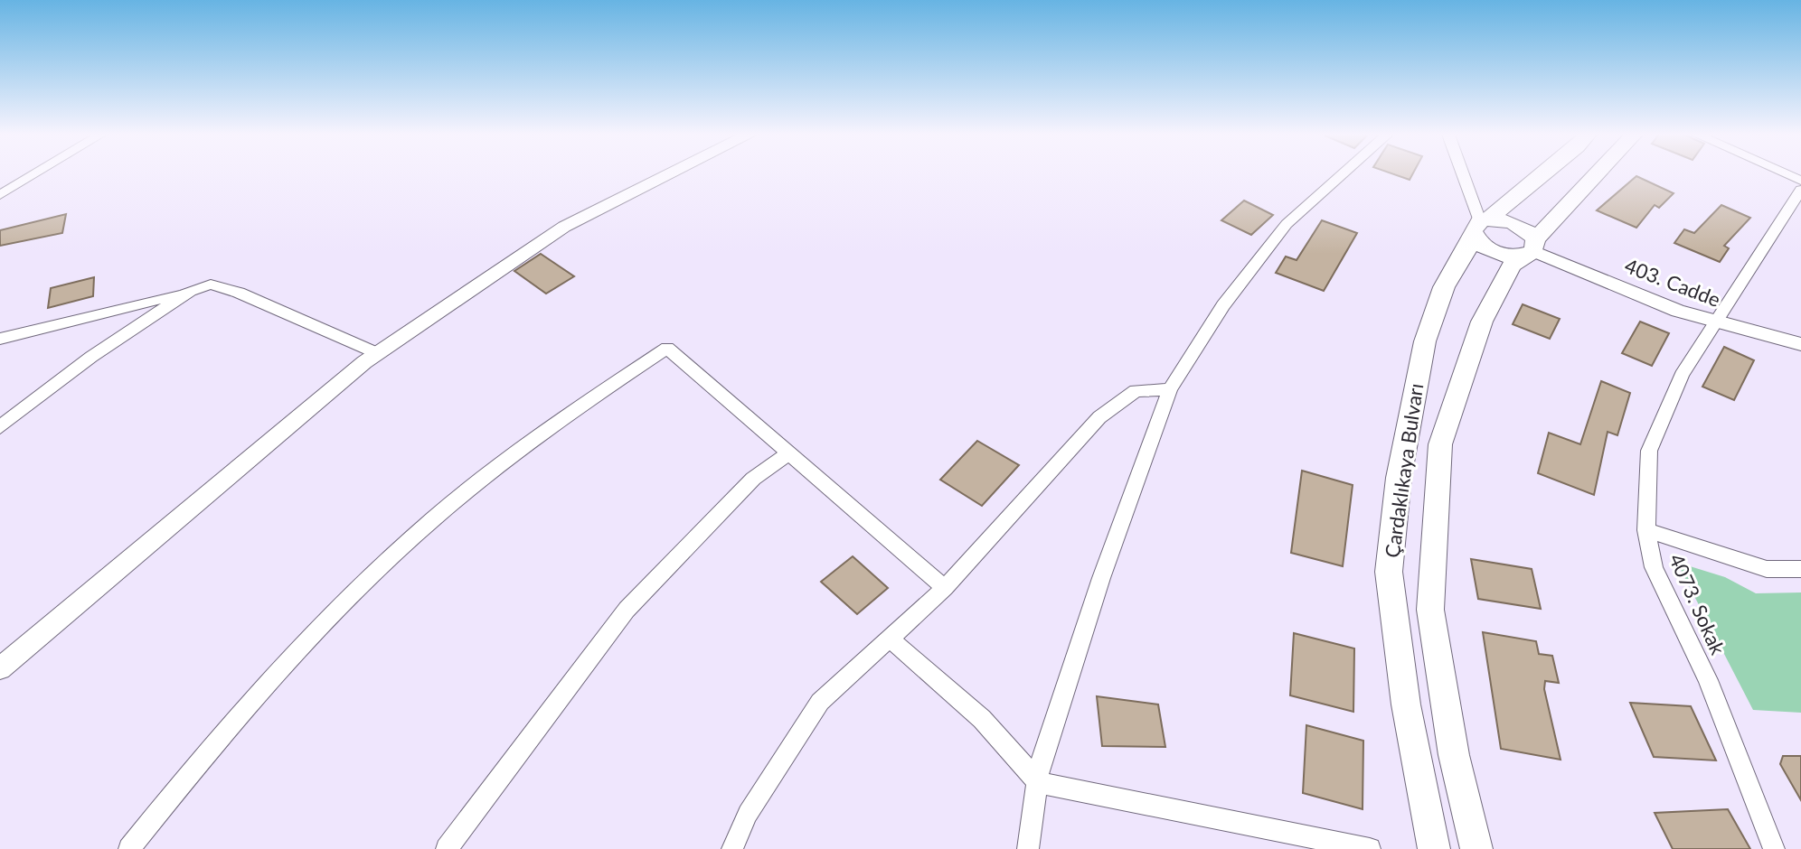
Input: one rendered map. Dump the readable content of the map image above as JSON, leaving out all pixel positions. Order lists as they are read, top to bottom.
{
  "streets": {
    "main road": ["Çardaklıkaya Bulvarı"],
    "street": ["403. Cadde", "4073. Sokak"]
  },
  "crossings": [
    ["403. Cadde", "Çardaklıkaya Bulvarı"],
    ["403. Cadde", "4073. Sokak"]
  ]
}
